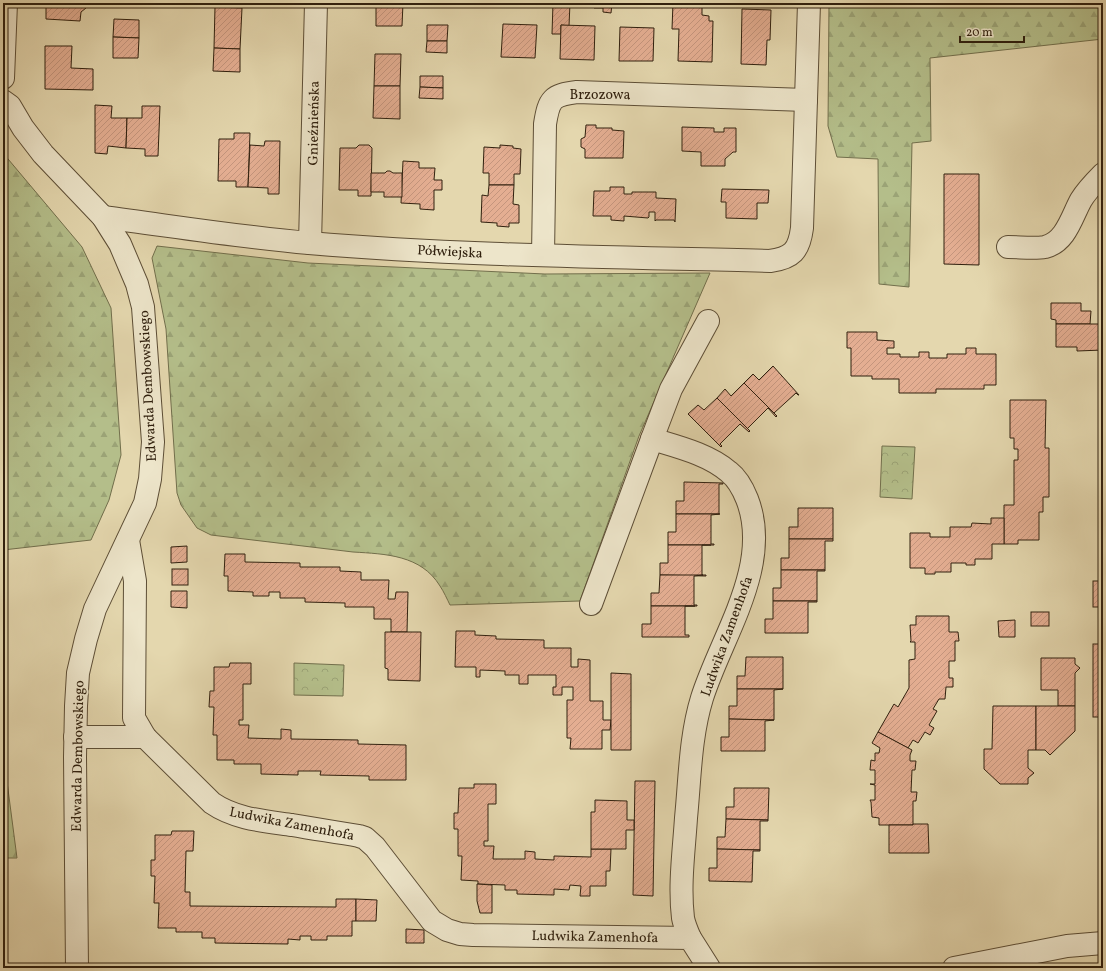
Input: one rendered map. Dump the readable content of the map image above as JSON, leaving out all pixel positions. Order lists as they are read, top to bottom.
{
  "streets": {
    "street": [
      "Brzozowa",
      "Gnieźnieńska",
      "Półwiejska",
      "Edwarda Dembowskiego",
      "Ludwika Zamenhofa"
    ]
  },
  "crossings": [
    ["Brzozowa", "Półwiejska"],
    ["Gnieźnieńska", "Półwiejska"],
    ["Półwiejska", "Edwarda Dembowskiego"],
    ["Edwarda Dembowskiego", "Ludwika Zamenhofa"]
  ],
  "scale_bar": "20 m"
}
